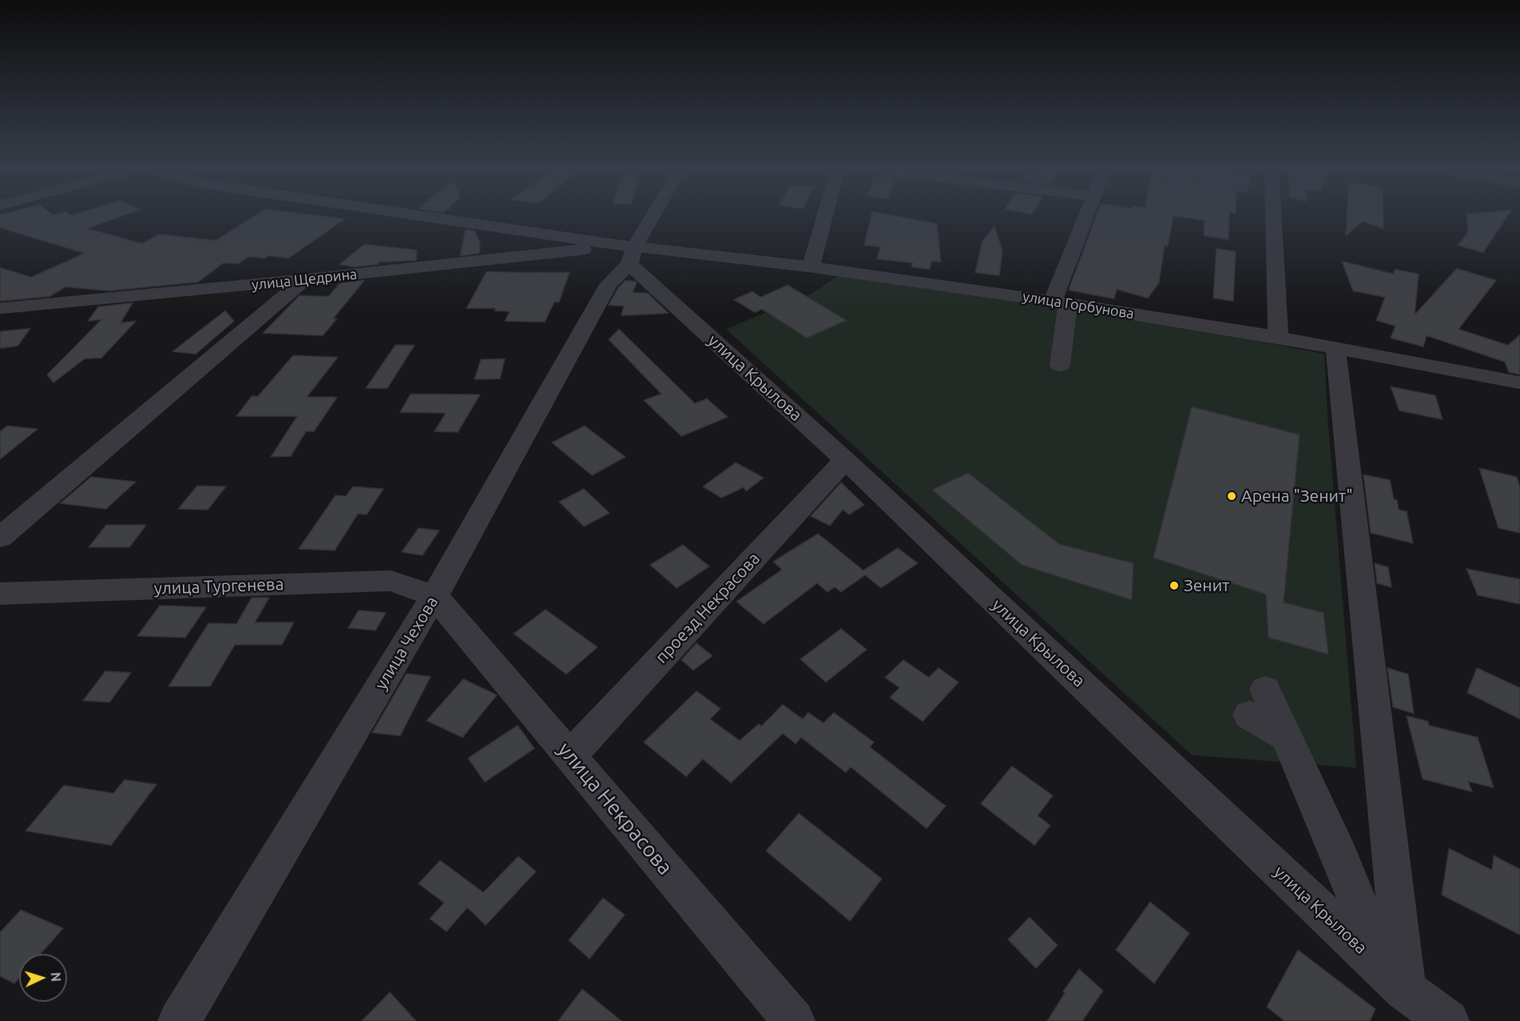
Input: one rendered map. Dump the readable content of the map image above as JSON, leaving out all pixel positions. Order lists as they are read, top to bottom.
{
  "streets": {
    "street": [
      "улица Щедрина",
      "улица Горбунова",
      "улица Крылова",
      "улица Тургенева",
      "проезд Некрасова",
      "улица Чехова",
      "улица Некрасова"
    ]
  },
  "crossings": [
    ["улица Щедрина", "улица Горбунова"],
    ["улица Щедрина", "улица Крылова"],
    ["улица Щедрина", "улица Чехова"],
    ["улица Горбунова", "улица Крылова"],
    ["улица Горбунова", "улица Чехова"],
    ["улица Крылова", "проезд Некрасова"],
    ["улица Крылова", "улица Чехова"],
    ["улица Тургенева", "улица Чехова"],
    ["улица Тургенева", "улица Некрасова"],
    ["проезд Некрасова", "улица Некрасова"],
    ["улица Чехова", "улица Некрасова"]
  ],
  "places": ["Арена \"Зенит\"", "Зенит"],
  "north": "right"
}
